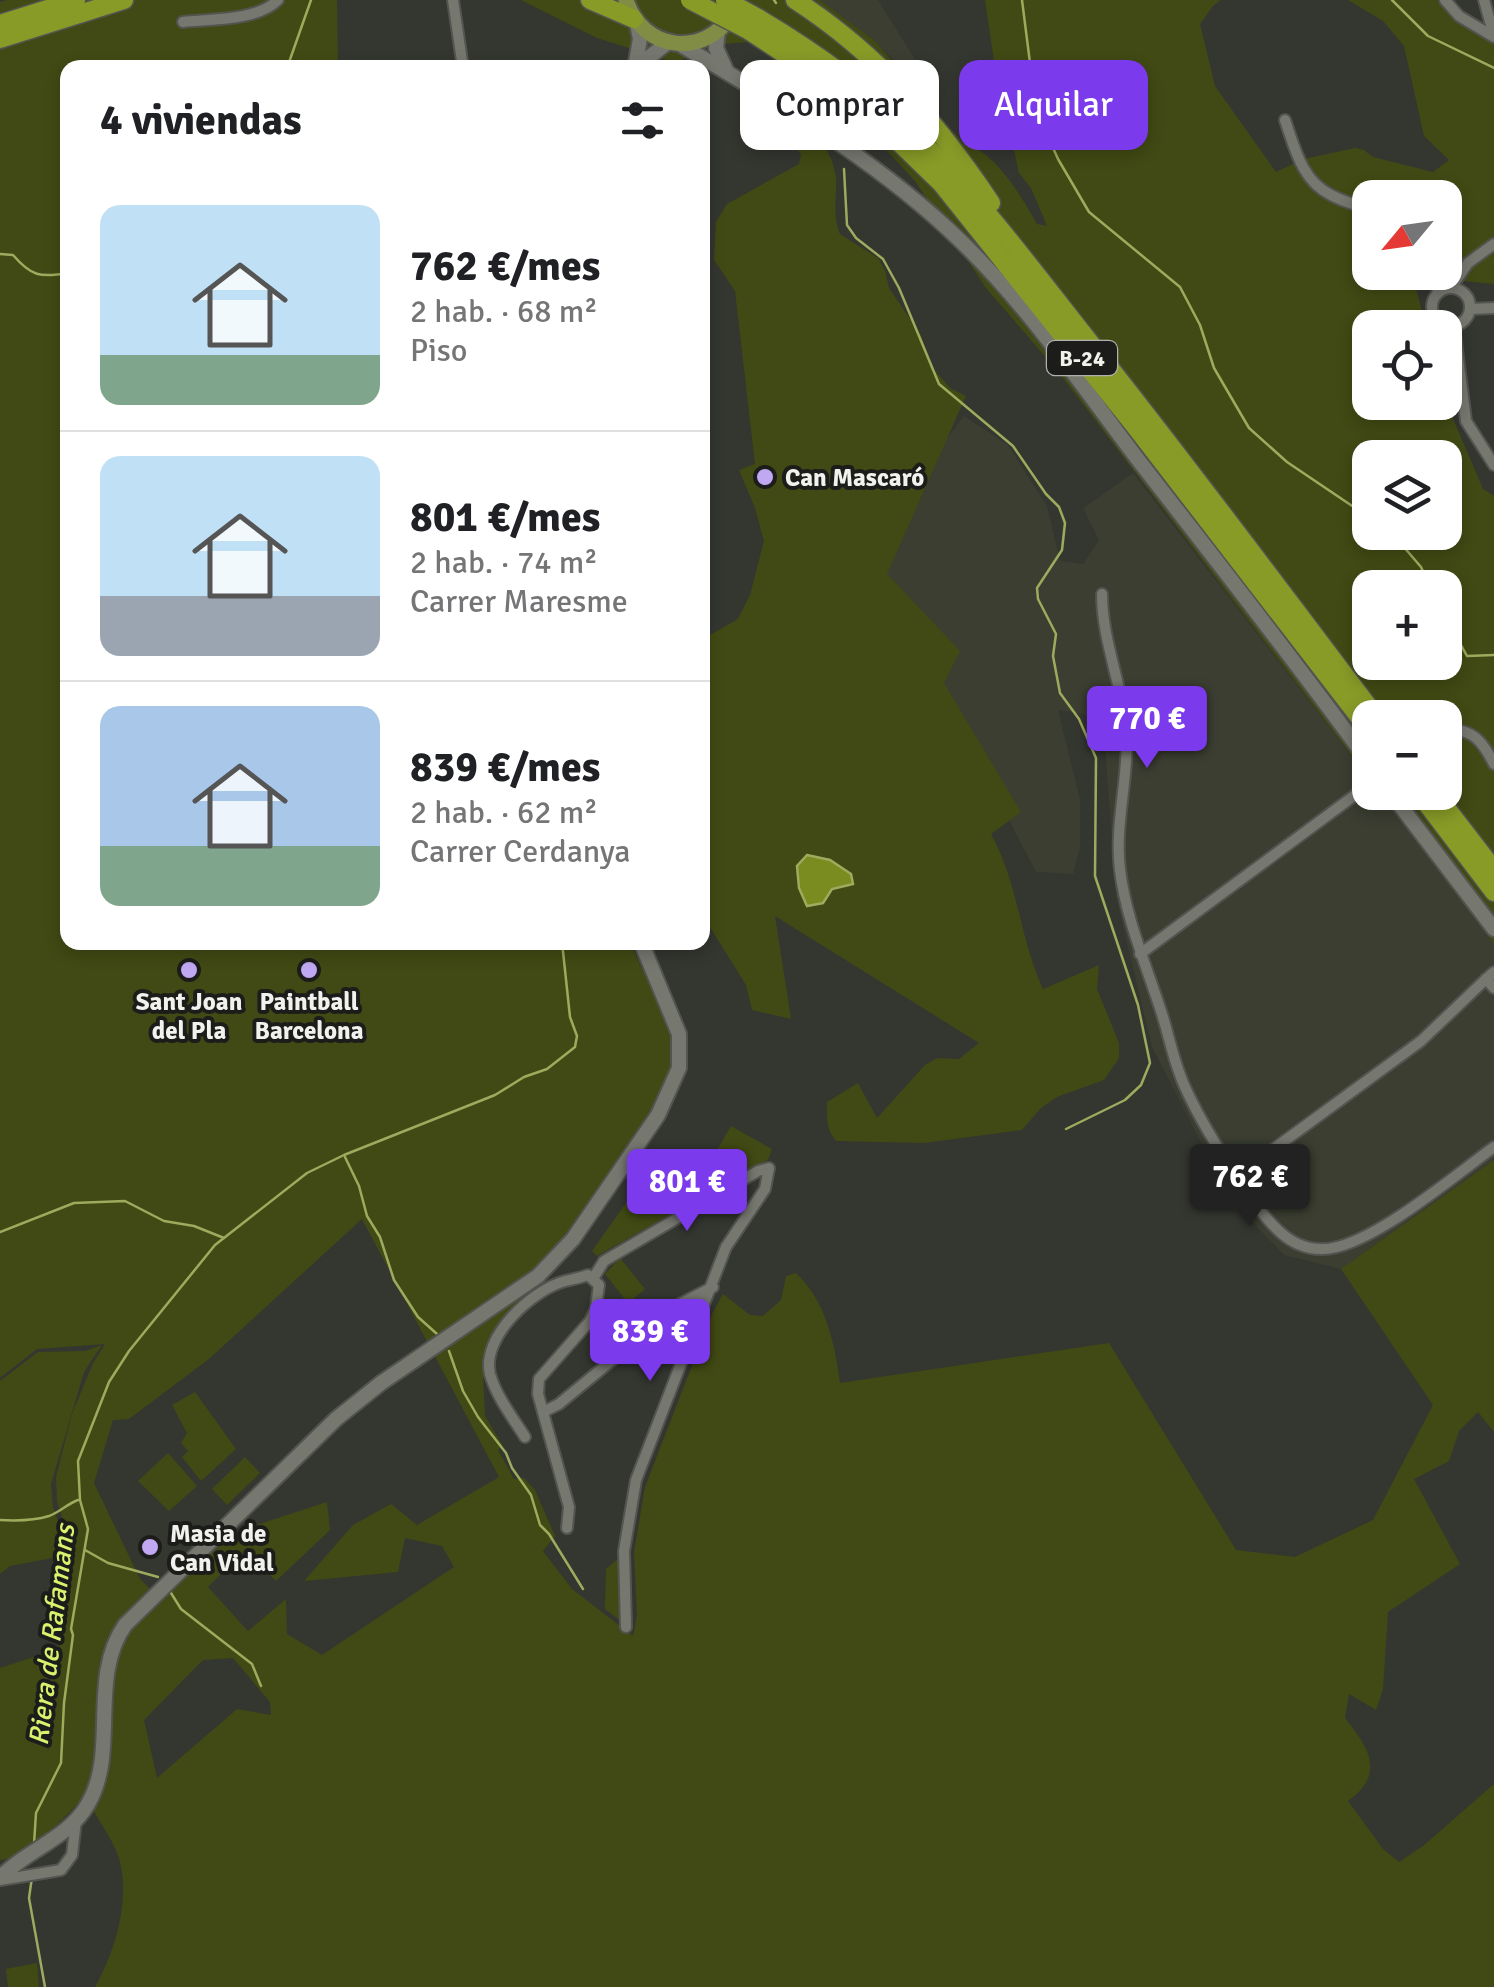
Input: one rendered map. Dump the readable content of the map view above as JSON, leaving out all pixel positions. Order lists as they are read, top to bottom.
{
  "streets": {
    "highway": ["B-24"]
  },
  "water": ["Riera de Rafamans"],
  "places": [
    "Can Mascaró",
    "Sant Joan del Pla",
    "Paintball Barcelona",
    "Masia de Can Vidal"
  ],
  "north": "bottom left",
  "page": {
    "chip": ["Comprar", "Alquilar"],
    "heading": "4 viviendas",
    "map_buttons": ["+", "−"],
    "list": [
      {
        "name": "762 €/mes",
        "note": "2 hab. · 68 m² · Piso"
      },
      {
        "name": "801 €/mes",
        "note": "2 hab. · 74 m² · Carrer Maresme"
      },
      {
        "name": "839 €/mes",
        "note": "2 hab. · 62 m² · Carrer Cerdanya"
      }
    ],
    "price": [
      "770 €",
      "762 €",
      "801 €",
      "839 €"
    ]
  }
}
